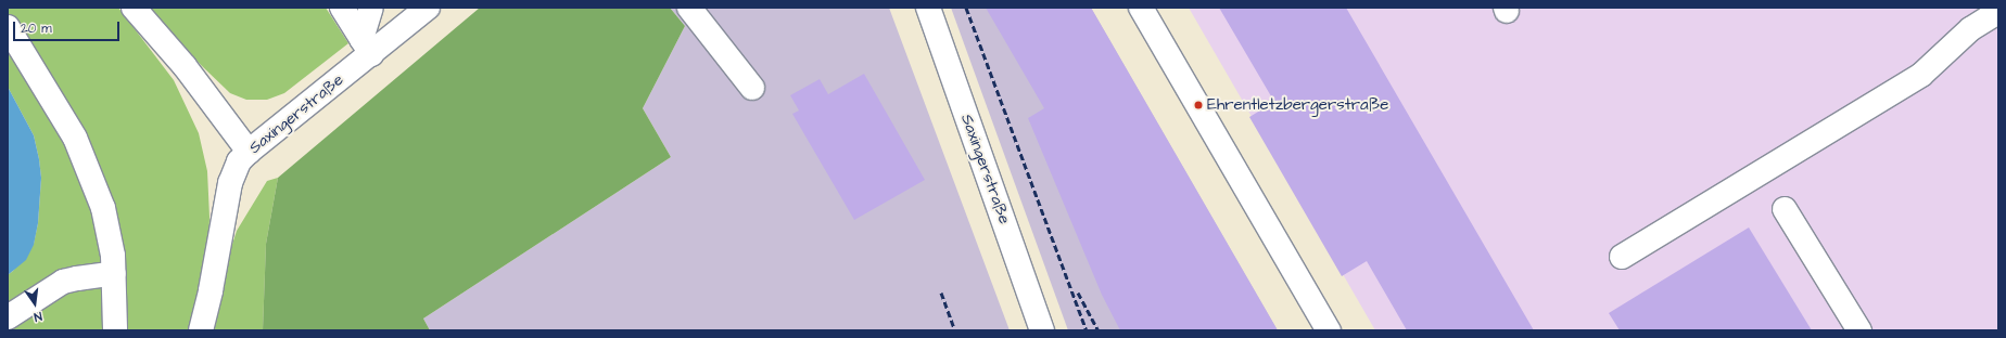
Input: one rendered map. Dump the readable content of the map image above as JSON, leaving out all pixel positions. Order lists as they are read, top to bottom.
{
  "streets": {
    "street": ["Saxingerstraße"]
  },
  "places": ["Ehrentletzbergerstraße"],
  "scale_bar": "20 m",
  "north": "bottom"
}
